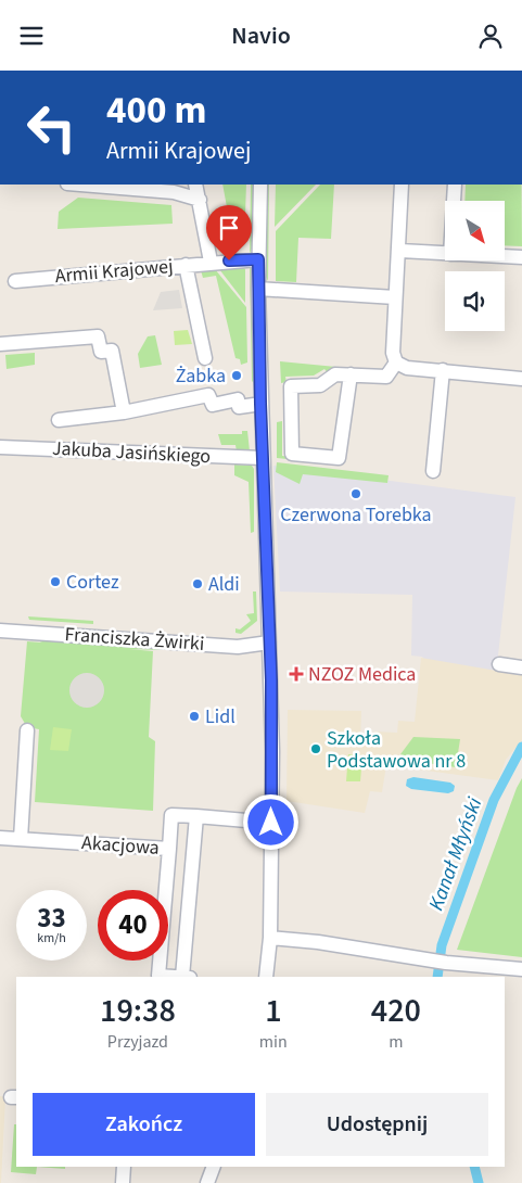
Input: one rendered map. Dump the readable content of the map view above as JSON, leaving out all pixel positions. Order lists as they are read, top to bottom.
{
  "streets": {
    "street": [
      "Armii Krajowej",
      "Jakuba Jasińskiego",
      "Franciszka Żwirki",
      "Akacjowa"
    ]
  },
  "water": ["Kanał Młyński"],
  "places": {
    "other": [
      "Żabka",
      "Czerwona Torebka",
      "Cortez",
      "Aldi",
      "Lidl",
      "Szkoła Podstawowa nr 8"
    ],
    "health": ["NZOZ Medica"]
  },
  "north": "bottom right",
  "page": {
    "header": "Navio",
    "turn": ["400 m", "Armii Krajowej"],
    "speed": "33 km/h",
    "limit": "40",
    "eta": [
      "19:38",
      "Przyjazd",
      "1",
      "min",
      "420",
      "m"
    ],
    "buttons": ["Zakończ", "Udostępnij"]
  }
}
